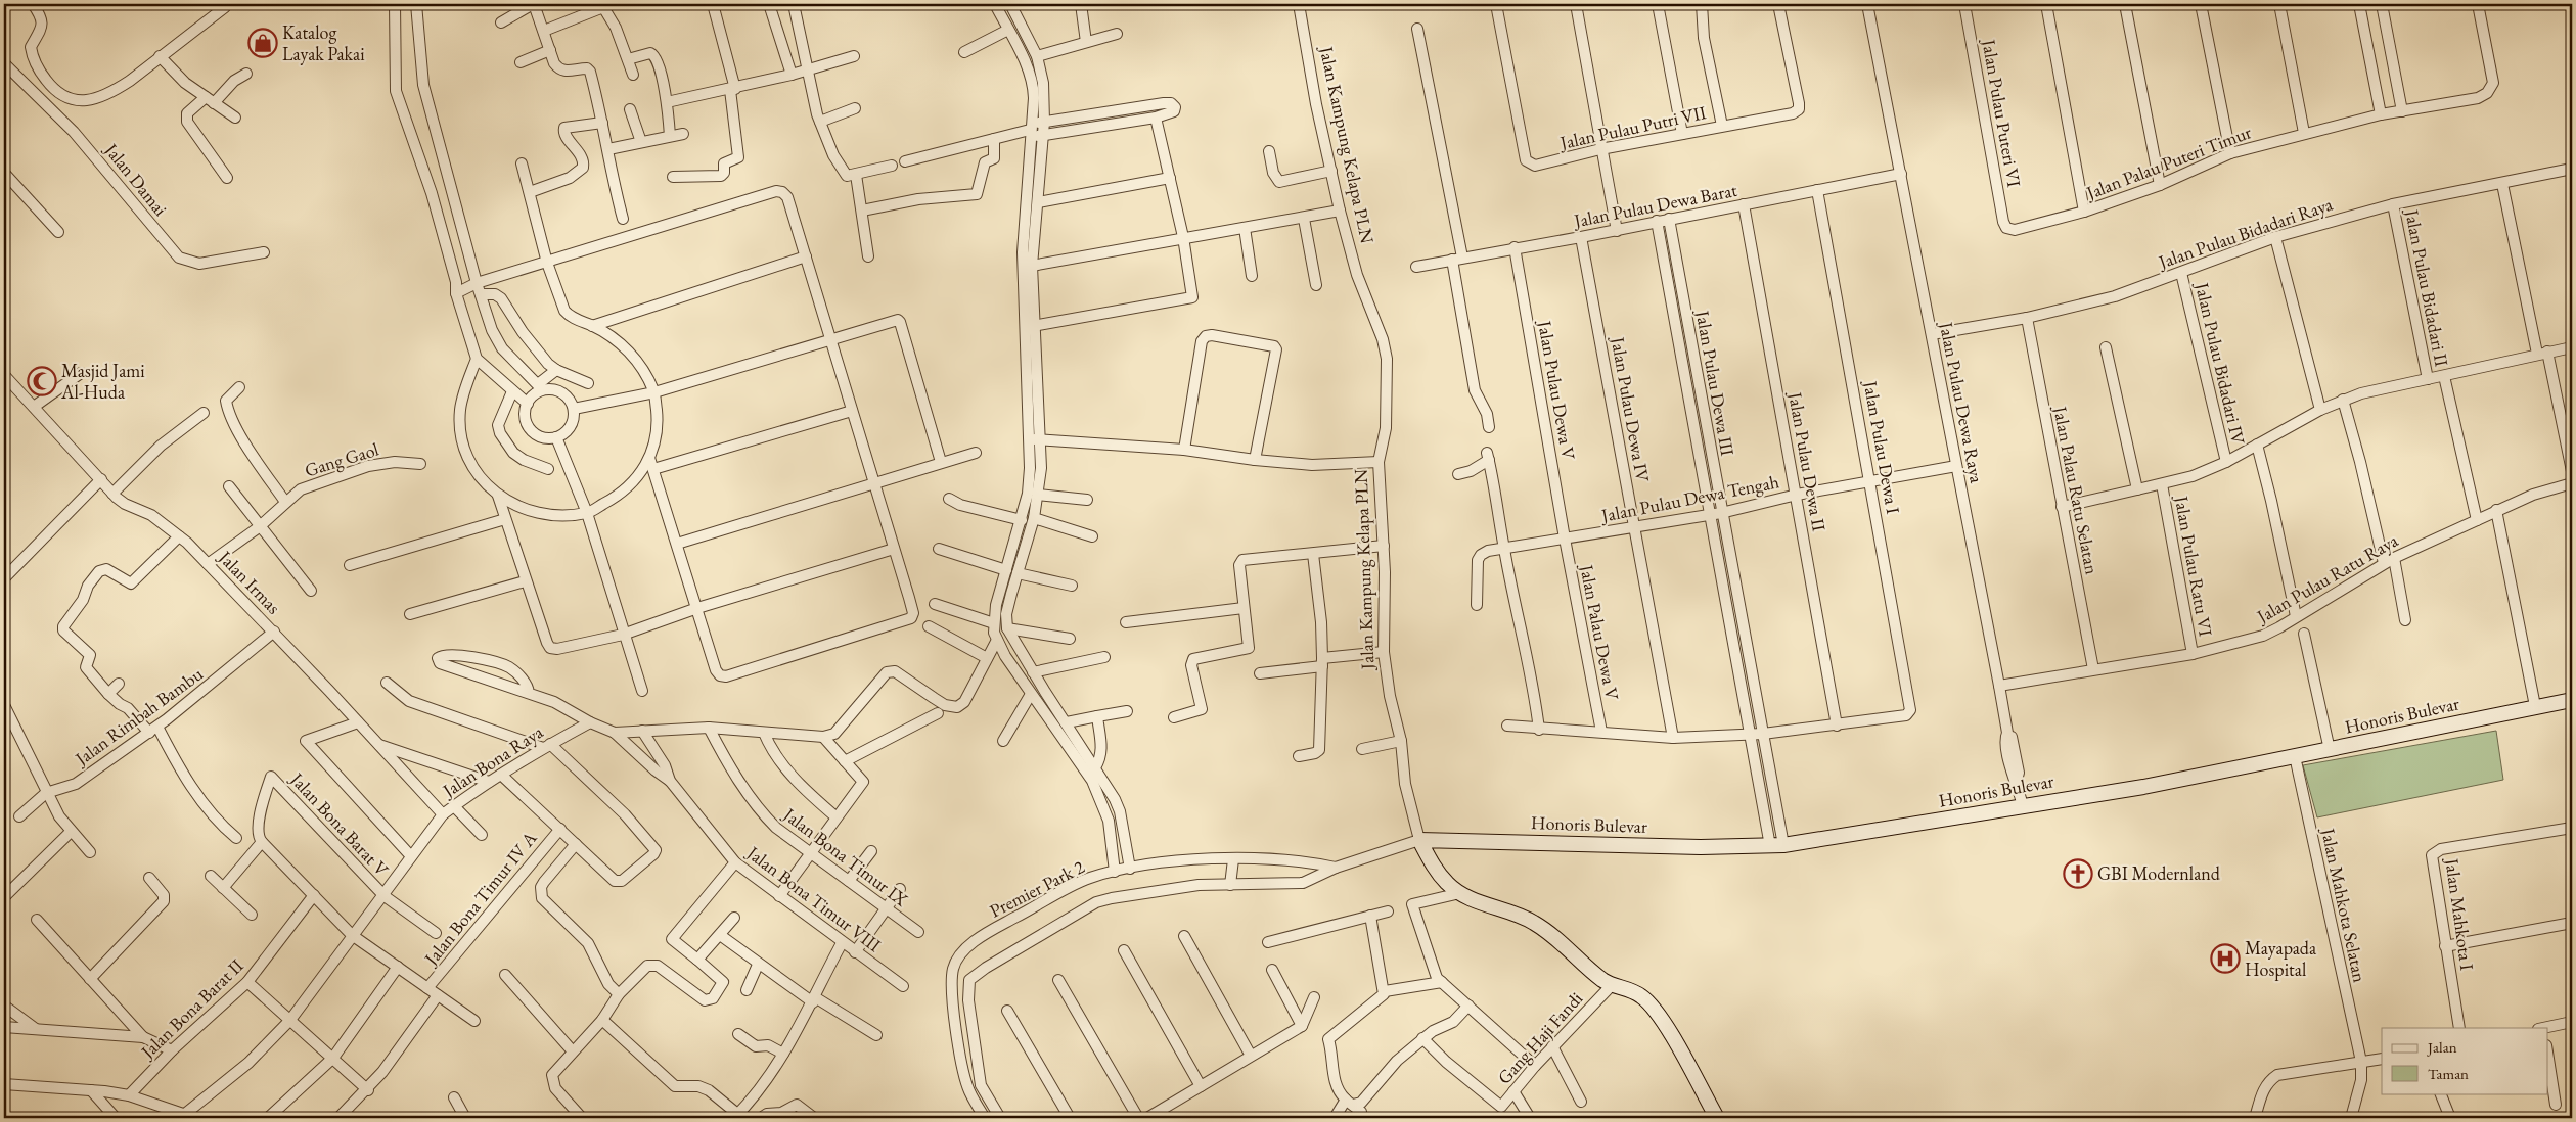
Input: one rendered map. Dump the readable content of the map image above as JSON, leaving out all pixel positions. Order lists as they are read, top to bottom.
{
  "streets": {
    "street": [
      "Jalan Pulau Puteri VI",
      "Jalan Pulau Putri VII",
      "Jalan Kampung Kelapa PLN",
      "Jalan Palau Puteri Timur",
      "Jalan Damai",
      "Jalan Pulau Dewa Barat",
      "Jalan Pulau Bidadari Raya",
      "Jalan Pulau Bidadari II",
      "Jalan Pulau Bidadari IV",
      "Jalan Pulau Dewa III",
      "Jalan Pulau Dewa V",
      "Jalan Pulau Dewa Raya",
      "Jalan Pulau Dewa IV",
      "Jalan Pulau Dewa I",
      "Gang Gaol",
      "Jalan Pulau Dewa II",
      "Jalan Palau Ratu Selatan",
      "Jalan Pulau Dewa Tengah",
      "Jalan Pulau Ratu VI",
      "Jalan Pulau Ratu Raya",
      "Jalan Irmas",
      "Jalan Palau Dewa V",
      "Honoris Bulevar",
      "Jalan Rimbah Bambu",
      "Jalan Bona Raya",
      "Jalan Bona Barat V",
      "Jalan Bona Timur IX",
      "Premier Park 2",
      "Jalan Bona Timur IV A",
      "Jalan Bona Timur VIII",
      "Jalan Mahkota Selatan",
      "Jalan Mahkota I",
      "Jalan Bona Barat II",
      "Gang Haji Fandi"
    ]
  },
  "crossings": [
    ["Jalan Pulau Puteri VI", "Jalan Palau Puteri Timur"],
    ["Jalan Kampung Kelapa PLN", "Honoris Bulevar"],
    ["Jalan Kampung Kelapa PLN", "Gang Haji Fandi"],
    ["Jalan Pulau Dewa Barat", "Jalan Pulau Dewa III"],
    ["Jalan Pulau Dewa Barat", "Jalan Pulau Dewa V"],
    ["Jalan Pulau Dewa Barat", "Jalan Pulau Dewa Raya"],
    ["Jalan Pulau Dewa Barat", "Jalan Pulau Dewa IV"],
    ["Jalan Pulau Dewa Barat", "Jalan Pulau Dewa I"],
    ["Jalan Pulau Dewa Barat", "Jalan Pulau Dewa II"],
    ["Jalan Pulau Bidadari Raya", "Jalan Pulau Bidadari II"],
    ["Jalan Pulau Bidadari Raya", "Jalan Pulau Bidadari IV"],
    ["Jalan Pulau Bidadari Raya", "Jalan Pulau Dewa Raya"],
    ["Jalan Pulau Bidadari Raya", "Jalan Palau Ratu Selatan"],
    ["Jalan Pulau Dewa III", "Jalan Pulau Dewa Tengah"],
    ["Jalan Pulau Dewa III", "Honoris Bulevar"],
    ["Jalan Pulau Dewa V", "Jalan Pulau Dewa Tengah"],
    ["Jalan Pulau Dewa V", "Jalan Palau Dewa V"],
    ["Jalan Pulau Dewa Raya", "Jalan Pulau Dewa Tengah"],
    ["Jalan Pulau Dewa Raya", "Jalan Pulau Ratu Raya"],
    ["Jalan Pulau Dewa Raya", "Honoris Bulevar"],
    ["Jalan Pulau Dewa IV", "Jalan Pulau Dewa Tengah"],
    ["Jalan Pulau Dewa I", "Jalan Pulau Dewa II"],
    ["Jalan Pulau Dewa I", "Jalan Pulau Dewa Tengah"],
    ["Gang Gaol", "Jalan Irmas"],
    ["Jalan Pulau Dewa II", "Jalan Pulau Dewa Tengah"],
    ["Jalan Palau Ratu Selatan", "Jalan Pulau Ratu Raya"],
    ["Jalan Pulau Dewa Tengah", "Jalan Palau Dewa V"],
    ["Jalan Pulau Ratu VI", "Jalan Pulau Ratu Raya"],
    ["Jalan Irmas", "Jalan Rimbah Bambu"],
    ["Jalan Irmas", "Jalan Bona Raya"],
    ["Honoris Bulevar", "Jalan Mahkota Selatan"],
    ["Jalan Bona Raya", "Jalan Bona Barat V"],
    ["Jalan Bona Raya", "Jalan Bona Barat II"]
  ],
  "places": {
    "shop": ["Katalog Layak Pakai"],
    "mosque": ["Masjid Jami Al-Huda"],
    "church": ["GBI Modernland"],
    "hospital": ["Mayapada Hospital"]
  },
  "legend": ["Jalan", "Taman"]
}
